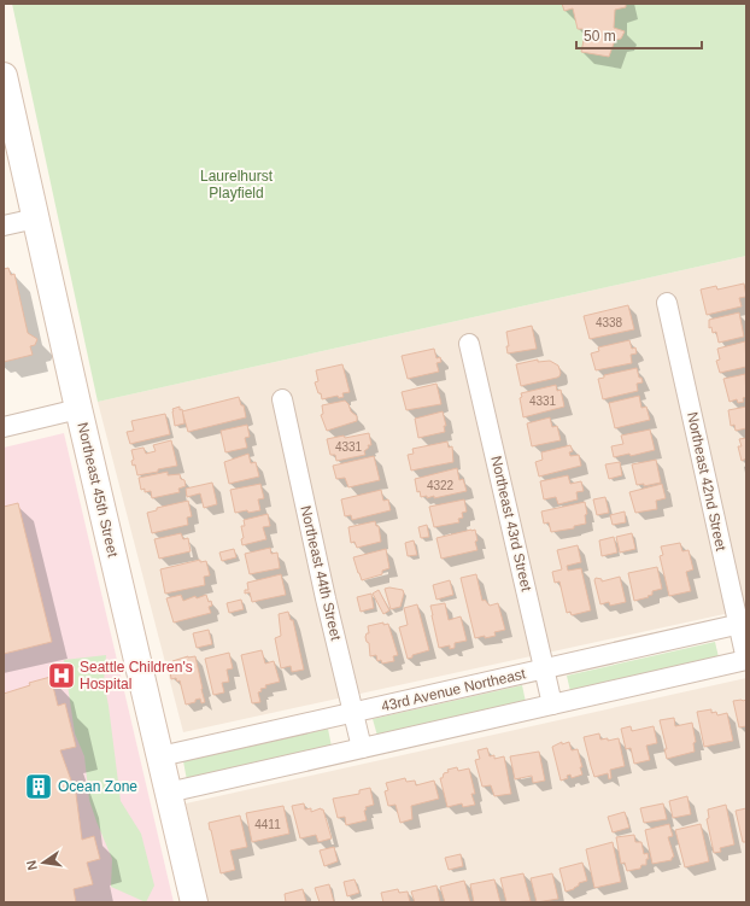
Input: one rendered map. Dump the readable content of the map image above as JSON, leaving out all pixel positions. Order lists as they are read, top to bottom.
{
  "streets": {
    "street": [
      "Northeast 42nd Street",
      "Northeast 45th Street",
      "Northeast 43rd Street",
      "Northeast 44th Street",
      "43rd Avenue Northeast"
    ]
  },
  "crossings": [
    ["Northeast 42nd Street", "43rd Avenue Northeast"],
    ["Northeast 45th Street", "43rd Avenue Northeast"],
    ["Northeast 43rd Street", "43rd Avenue Northeast"],
    ["Northeast 44th Street", "43rd Avenue Northeast"]
  ],
  "parks": ["Laurelhurst Playfield"],
  "places": {
    "hospital": ["Seattle Children's Hospital"],
    "building": ["Ocean Zone"]
  },
  "house_numbers": [
    "4338",
    "4331",
    "4331",
    "4322",
    "4411"
  ],
  "scale_bar": "50 m",
  "north": "left"
}
